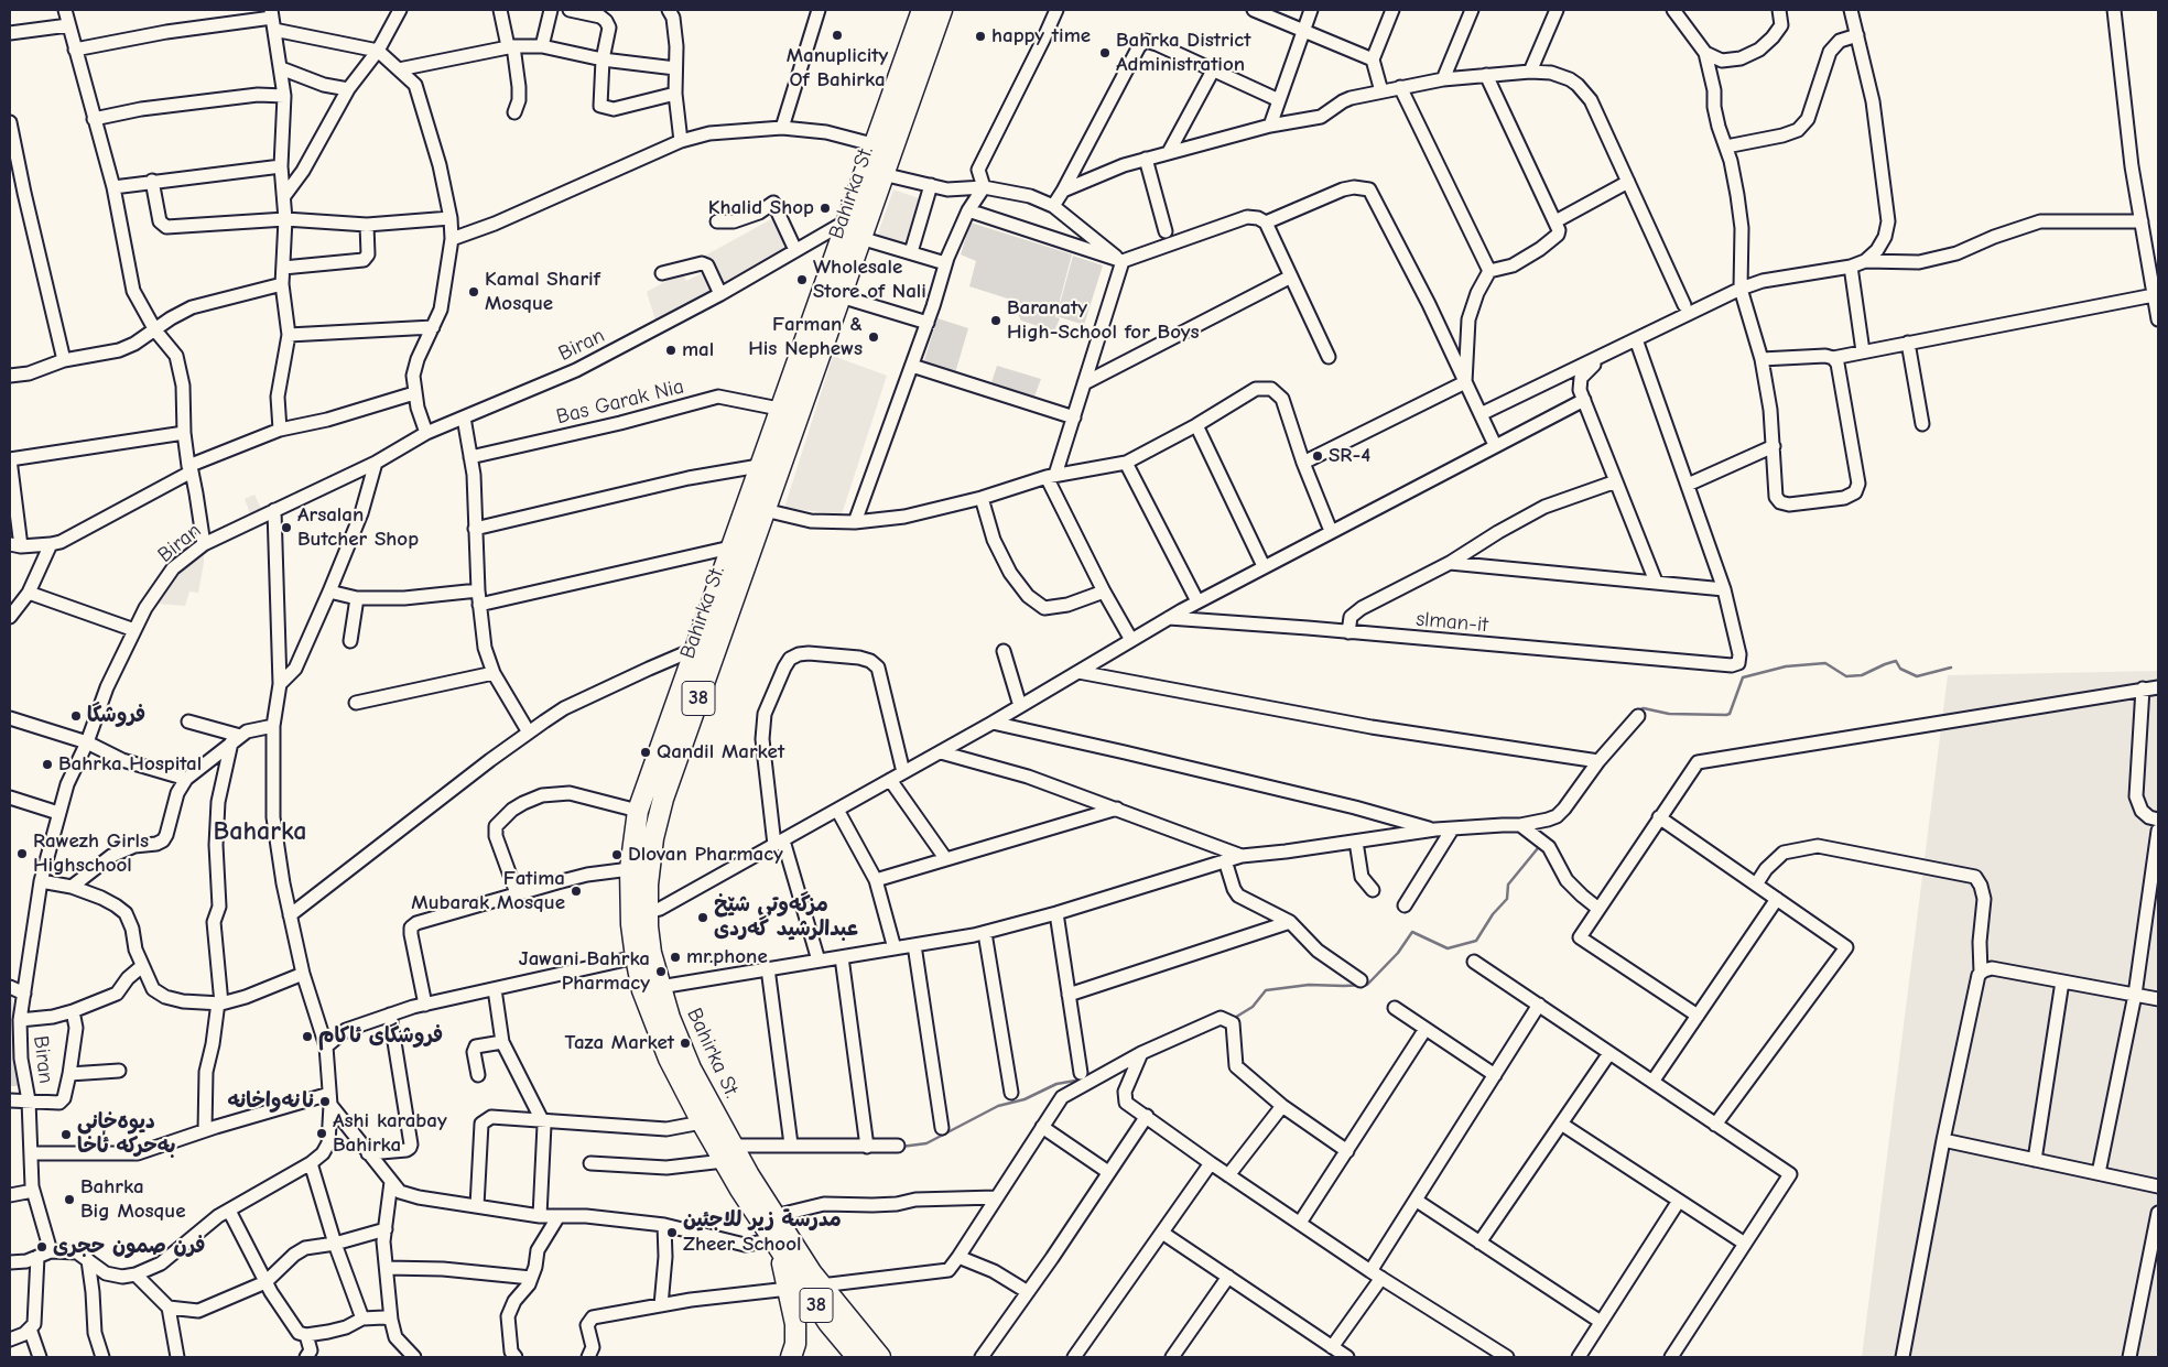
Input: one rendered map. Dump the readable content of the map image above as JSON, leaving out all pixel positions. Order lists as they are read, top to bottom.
{
  "streets": {
    "main road": ["Bahirka St.", "38"],
    "street": ["Biran", "Bas Garak Nia", "slman-it"]
  },
  "crossings": [
    ["Bahirka St.", "Biran"],
    ["Bahirka St.", "Bas Garak Nia"],
    ["Bahirka St.", "38"]
  ],
  "districts": ["Baharka"],
  "places": [
    "Manuplicity Of Bahirka",
    "happy time",
    "Bahrka District Administration",
    "Khalid Shop",
    "Wholesale Store of Nali",
    "Kamal Sharif Mosque",
    "Baranaty High-School for Boys",
    "Farman & His Nephews",
    "mal",
    "SR-4",
    "Arsalan Butcher Shop",
    "فروشگا",
    "Qandil Market",
    "Bahrka Hospital",
    "Rawezh Girls Highschool",
    "Dlovan Pharmacy",
    "Fatima Mubarak Mosque",
    "مزگەوتی شێخ عبدالرشید گەردی",
    "mr.phone",
    "Jawani Bahrka Pharmacy",
    "فروشگای ئاکام",
    "Taza Market",
    "نانەواخانە",
    "Ashi karabay Bahirka",
    "دیوەخانی بەحرکە ئاخا",
    "Bahrka Big Mosque",
    "مدرسة زير للاجئين Zheer School",
    "فرن صمون حجری"
  ]
}
